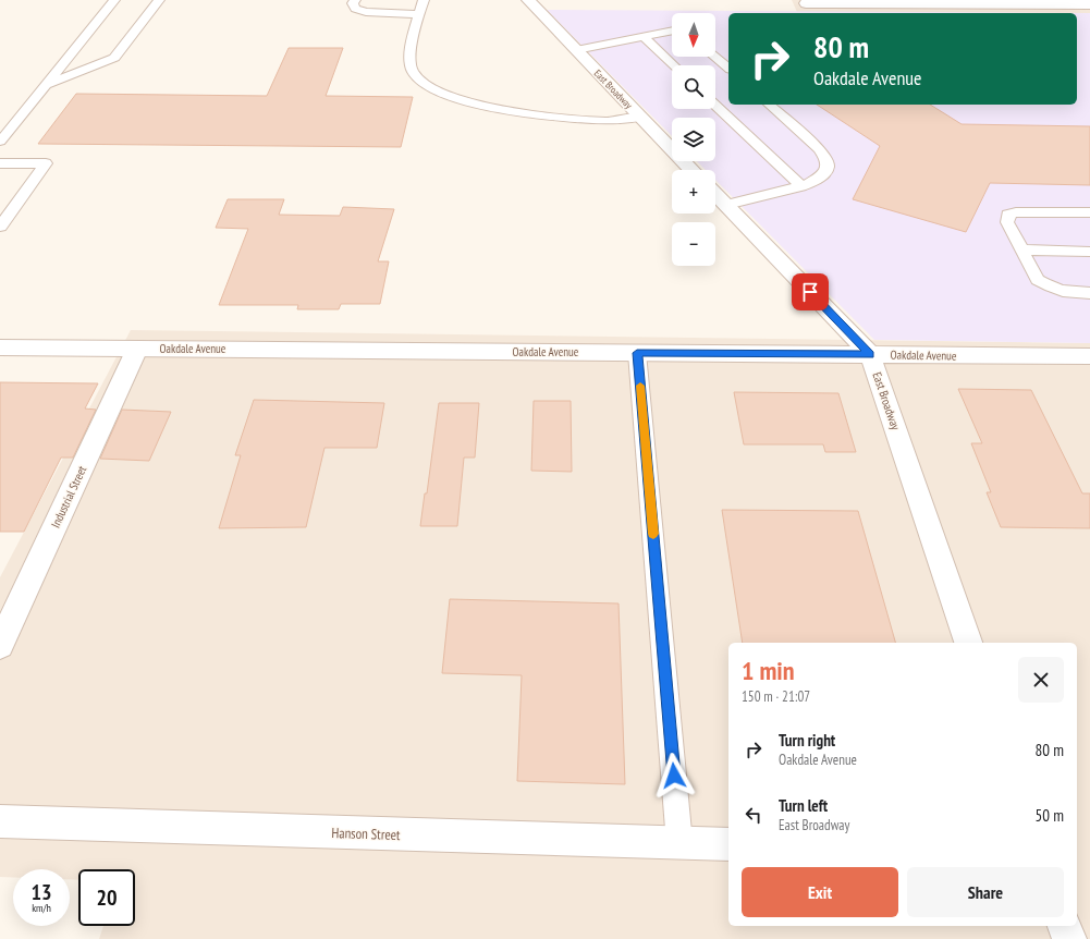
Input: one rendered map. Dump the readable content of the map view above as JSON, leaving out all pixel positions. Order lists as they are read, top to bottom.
{
  "streets": {
    "street": [
      "East Broadway",
      "Oakdale Avenue",
      "Industrial Street",
      "Hanson Street"
    ]
  },
  "crossings": [
    ["East Broadway", "Oakdale Avenue"],
    ["Oakdale Avenue", "Industrial Street"]
  ],
  "north": "bottom",
  "page": {
    "map_buttons": ["+", "−"],
    "turn": ["80 m", "Oakdale Avenue"],
    "heading": ["1 min", "150 m · 21:07"],
    "list": [
      {
        "name": "Turn right",
        "note": "Oakdale Avenue",
        "value": "80 m"
      },
      {
        "name": "Turn left",
        "note": "East Broadway",
        "value": "50 m"
      }
    ],
    "buttons": ["Exit", "Share"],
    "speed": "13 km/h",
    "limit": "20"
  }
}
